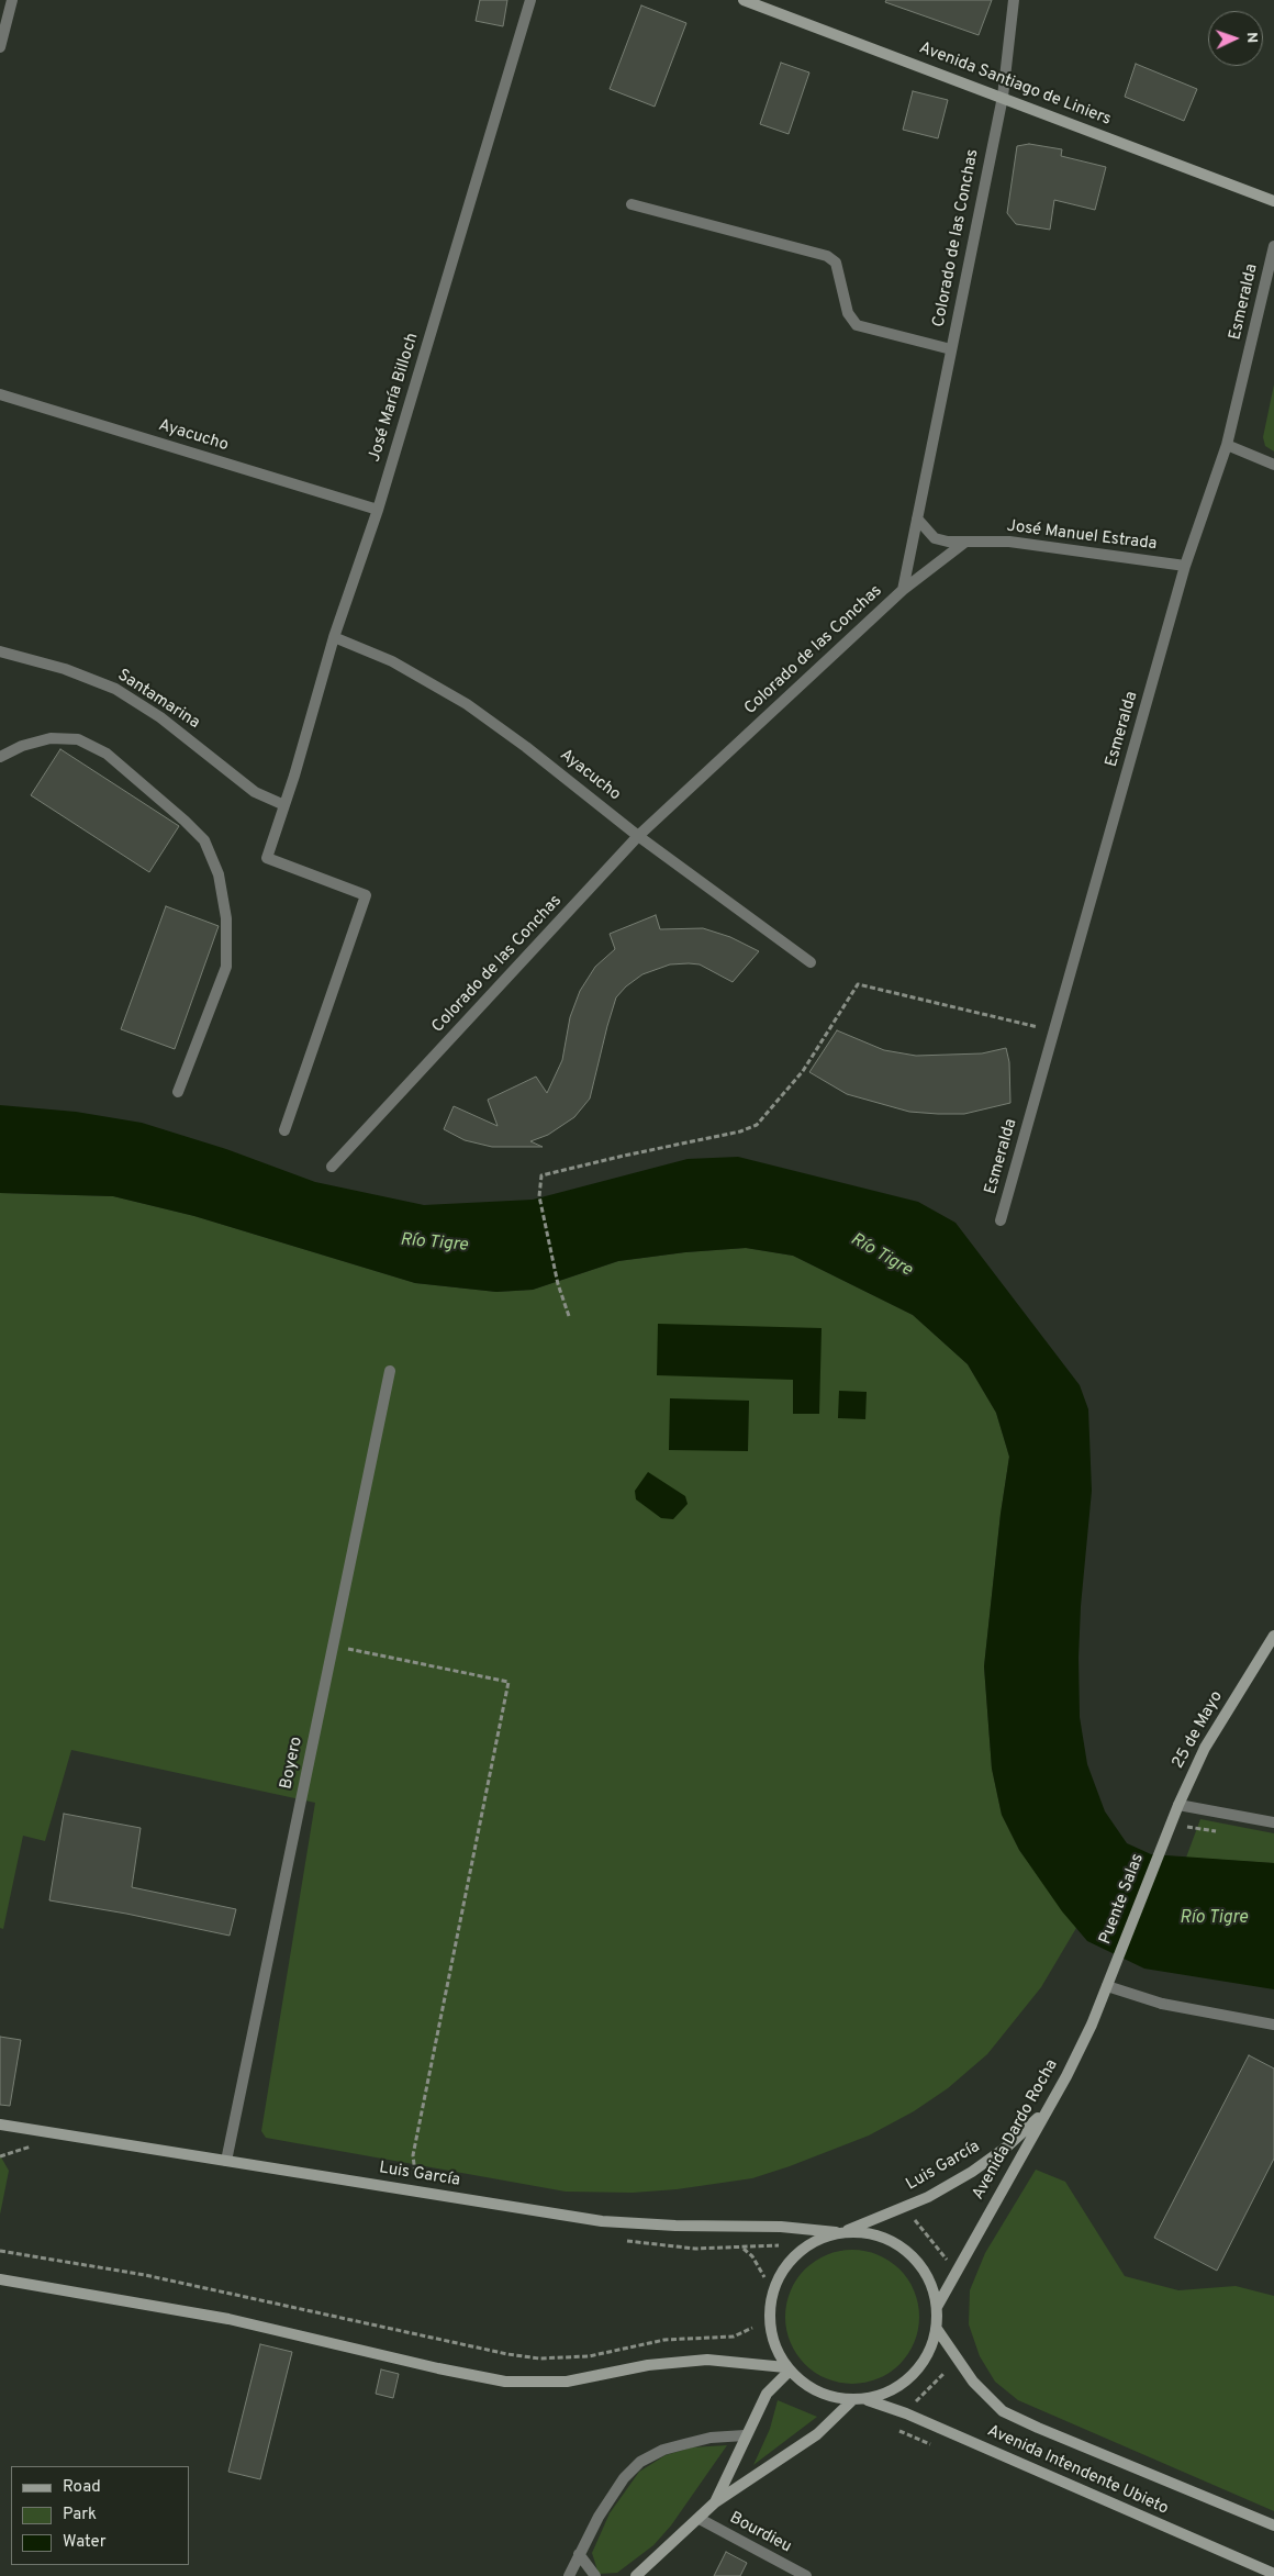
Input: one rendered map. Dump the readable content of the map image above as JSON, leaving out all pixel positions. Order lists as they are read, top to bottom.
{
  "streets": {
    "main road": [
      "Avenida Santiago de Liniers",
      "25 de Mayo",
      "Puente Salas",
      "Avenida Dardo Rocha",
      "Luis García",
      "Avenida Intendente Ubieto"
    ],
    "street": [
      "Colorado de las Conchas",
      "Esmeralda",
      "José María Billoch",
      "Ayacucho",
      "José Manuel Estrada",
      "Santamarina",
      "Boyero",
      "Bourdieu"
    ]
  },
  "crossings": [
    ["Avenida Santiago de Liniers", "Colorado de las Conchas"],
    ["Colorado de las Conchas", "Ayacucho"],
    ["Colorado de las Conchas", "José Manuel Estrada"],
    ["Esmeralda", "José Manuel Estrada"],
    ["José María Billoch", "Ayacucho"],
    ["José María Billoch", "Santamarina"],
    ["25 de Mayo", "Puente Salas"],
    ["Boyero", "Luis García"],
    ["Puente Salas", "Avenida Dardo Rocha"],
    ["Avenida Dardo Rocha", "Luis García"],
    ["Avenida Dardo Rocha", "Avenida Intendente Ubieto"],
    ["Luis García", "Avenida Intendente Ubieto"]
  ],
  "water": ["Río Tigre"],
  "legend": ["Road", "Park", "Water"],
  "north": "right"
}
